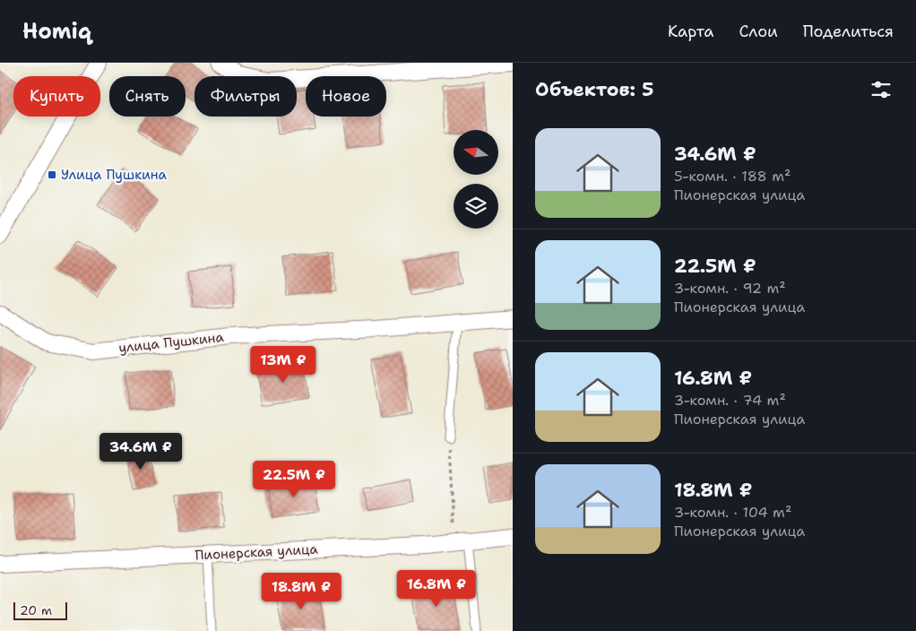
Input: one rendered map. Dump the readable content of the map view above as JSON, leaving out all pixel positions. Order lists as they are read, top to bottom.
{
  "streets": {
    "street": ["улица Пушкина", "Пионерская улица"]
  },
  "places": {
    "transit": ["Улица Пушкина"]
  },
  "scale_bar": "20 m",
  "north": "left",
  "page": {
    "header": "Homiq",
    "nav": ["Карта", "Слои", "Поделиться"],
    "heading": "Объектов: 5",
    "chip": [
      "Купить",
      "Снять",
      "Фильтры",
      "Новое"
    ],
    "list": [
      {
        "name": "34.6M ₽",
        "note": "5-комн. · 188 m² · Пионерская улица"
      },
      {
        "name": "22.5M ₽",
        "note": "3-комн. · 92 m² · Пионерская улица"
      },
      {
        "name": "16.8M ₽",
        "note": "3-комн. · 74 m² · Пионерская улица"
      },
      {
        "name": "18.8M ₽",
        "note": "3-комн. · 104 m² · Пионерская улица"
      }
    ],
    "price": [
      "13M ₽",
      "34.6M ₽",
      "22.5M ₽",
      "16.8M ₽",
      "18.8M ₽"
    ],
    "scale": "20 m"
  }
}
